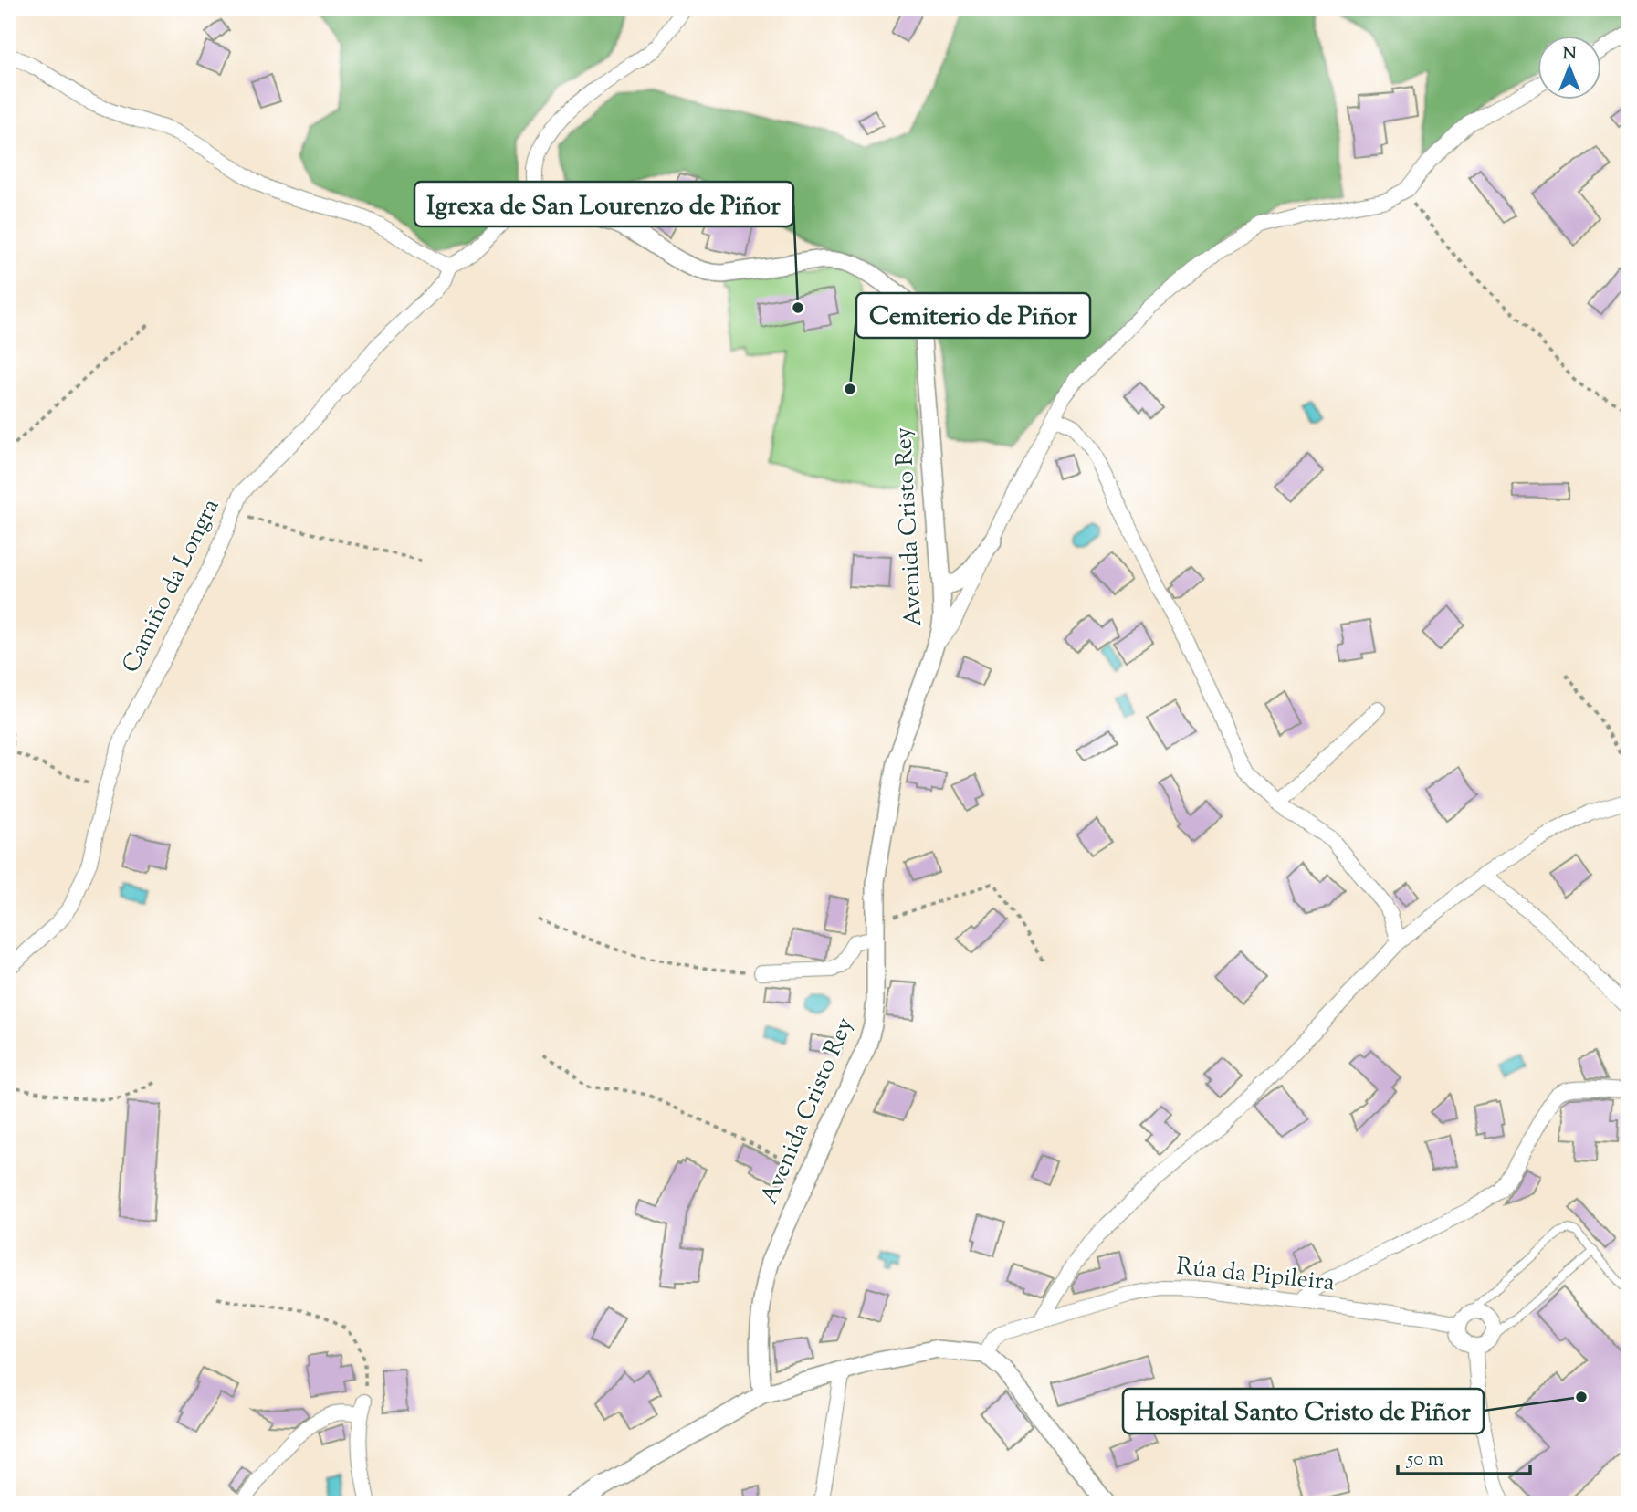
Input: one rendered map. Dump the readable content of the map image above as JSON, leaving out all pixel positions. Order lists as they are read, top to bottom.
{
  "streets": {
    "street": ["Avenida Cristo Rey", "Camiño da Longra", "Rúa da Pipileira"]
  },
  "places": ["Igrexa de San Lourenzo de Piñor", "Cemiterio de Piñor", "Hospital Santo Cristo de Piñor"],
  "scale_bar": "50 m",
  "north": "top"
}
